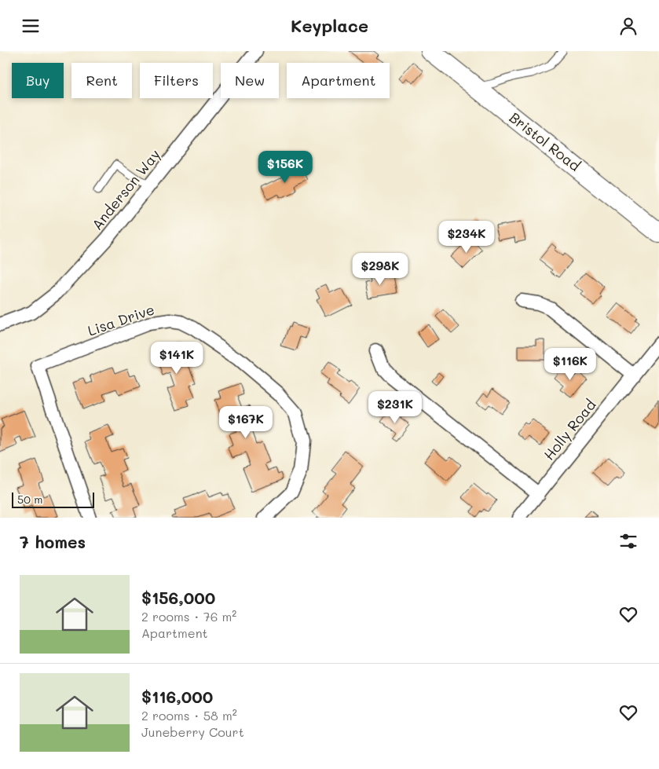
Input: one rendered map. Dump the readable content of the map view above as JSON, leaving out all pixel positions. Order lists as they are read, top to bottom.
{
  "streets": {
    "main road": ["Bristol Road"],
    "street": ["Anderson Way", "Lisa Drive", "Holly Road"]
  },
  "scale_bar": "50 m",
  "page": {
    "header": "Keyplace",
    "chip": [
      "Buy",
      "Rent",
      "Filters",
      "New",
      "Apartment"
    ],
    "price": [
      "$156K",
      "$234K",
      "$298K",
      "$141K",
      "$116K",
      "$231K",
      "$167K"
    ],
    "scale": "50 m",
    "heading": "7 homes",
    "list": [
      {
        "name": "$156,000",
        "note": "2 rooms · 76 m² · Apartment"
      },
      {
        "name": "$116,000",
        "note": "2 rooms · 58 m² · Juneberry Court"
      }
    ]
  }
}
